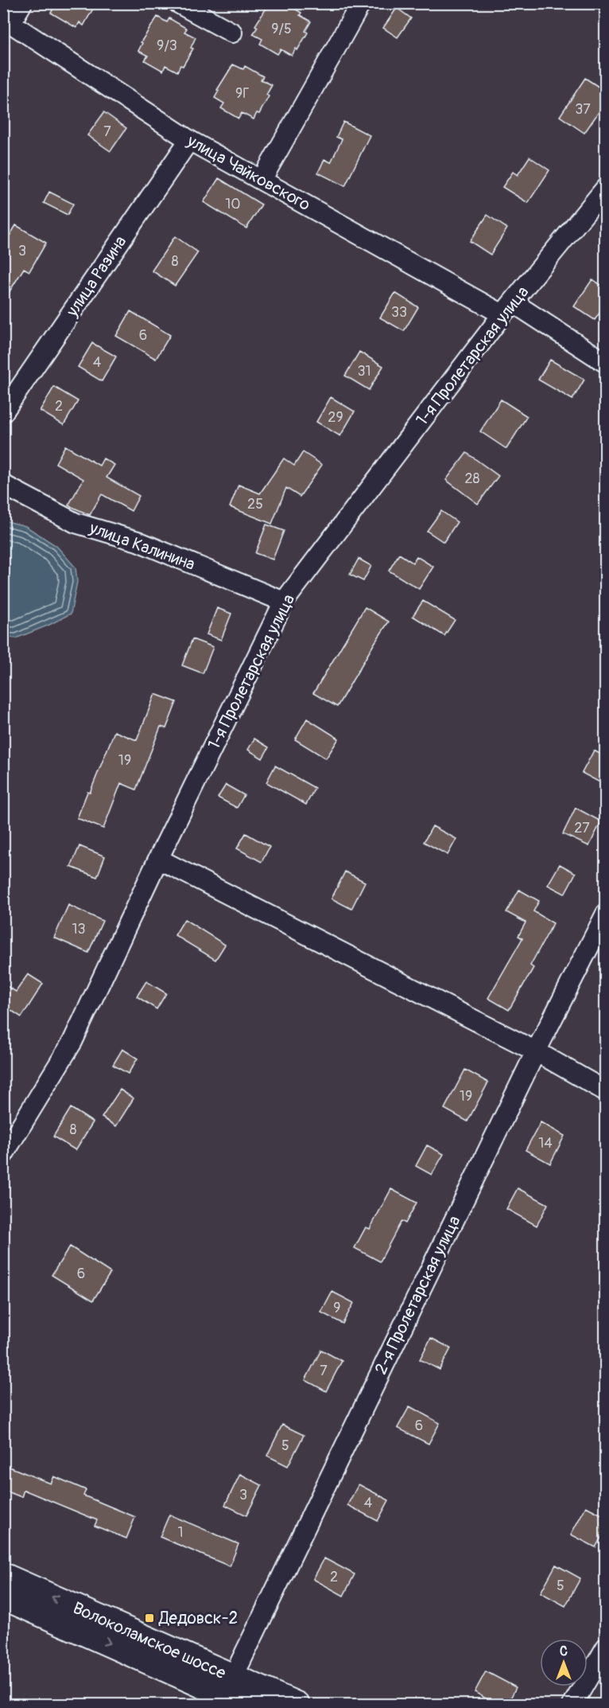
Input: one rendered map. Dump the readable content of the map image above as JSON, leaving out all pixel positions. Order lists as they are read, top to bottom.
{
  "streets": {
    "main road": ["Волоколамское шоссе"],
    "street": [
      "улица Чайковского",
      "улица Разина",
      "1-я Пролетарская улица",
      "улица Калинина",
      "2-я Пролетарская улица"
    ]
  },
  "crossings": [
    ["улица Чайковского", "улица Разина"],
    ["улица Чайковского", "1-я Пролетарская улица"],
    ["1-я Пролетарская улица", "улица Калинина"],
    ["2-я Пролетарская улица", "Волоколамское шоссе"]
  ],
  "places": {
    "transit": ["Дедовск-2"]
  },
  "house_numbers": [
    "9/5",
    "9/3",
    "9Г",
    "37",
    "7",
    "10",
    "3",
    "8",
    "33",
    "6",
    "4",
    "31",
    "2",
    "29",
    "28",
    "25",
    "19",
    "27",
    "13",
    "19",
    "8",
    "14",
    "6",
    "9",
    "7",
    "6",
    "5",
    "3",
    "4",
    "1",
    "2",
    "5"
  ],
  "north": "top"
}
